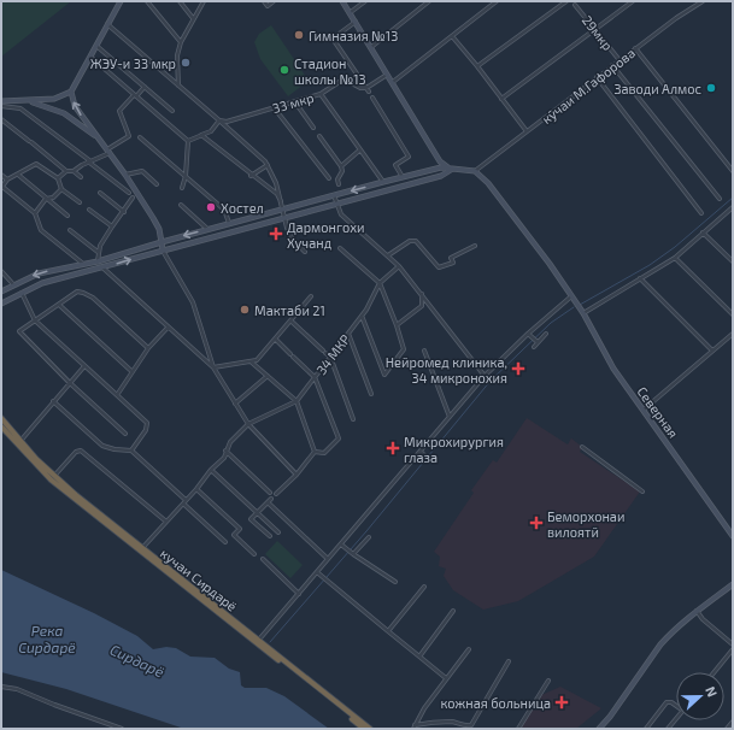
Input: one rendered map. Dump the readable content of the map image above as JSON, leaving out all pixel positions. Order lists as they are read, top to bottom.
{
  "streets": {
    "highway": ["кучаи Сирдарё"],
    "main road": ["Северная"],
    "street": [
      "29мкр",
      "кӯчаи М.Гафорова",
      "33 мкр",
      "34 МКР"
    ]
  },
  "crossings": [
    ["29мкр", "кӯчаи М.Гафорова"],
    ["кӯчаи М.Гафорова", "Северная"]
  ],
  "water": ["Река Сирдарё", "Сирдарё"],
  "places": {
    "other": [
      "Гимназия №13",
      "ЖЭУ-и 33 мкр",
      "Стадион школы №13",
      "Заводи Алмос",
      "Хостел",
      "Мактаби 21"
    ],
    "health": [
      "Дармонгохи Хучанд",
      "Нейромед клиника, 34 микронохия",
      "Микрохирургия глаза",
      "Беморхонаи вилоятй",
      "кожная больница"
    ]
  },
  "north": "right"
}
